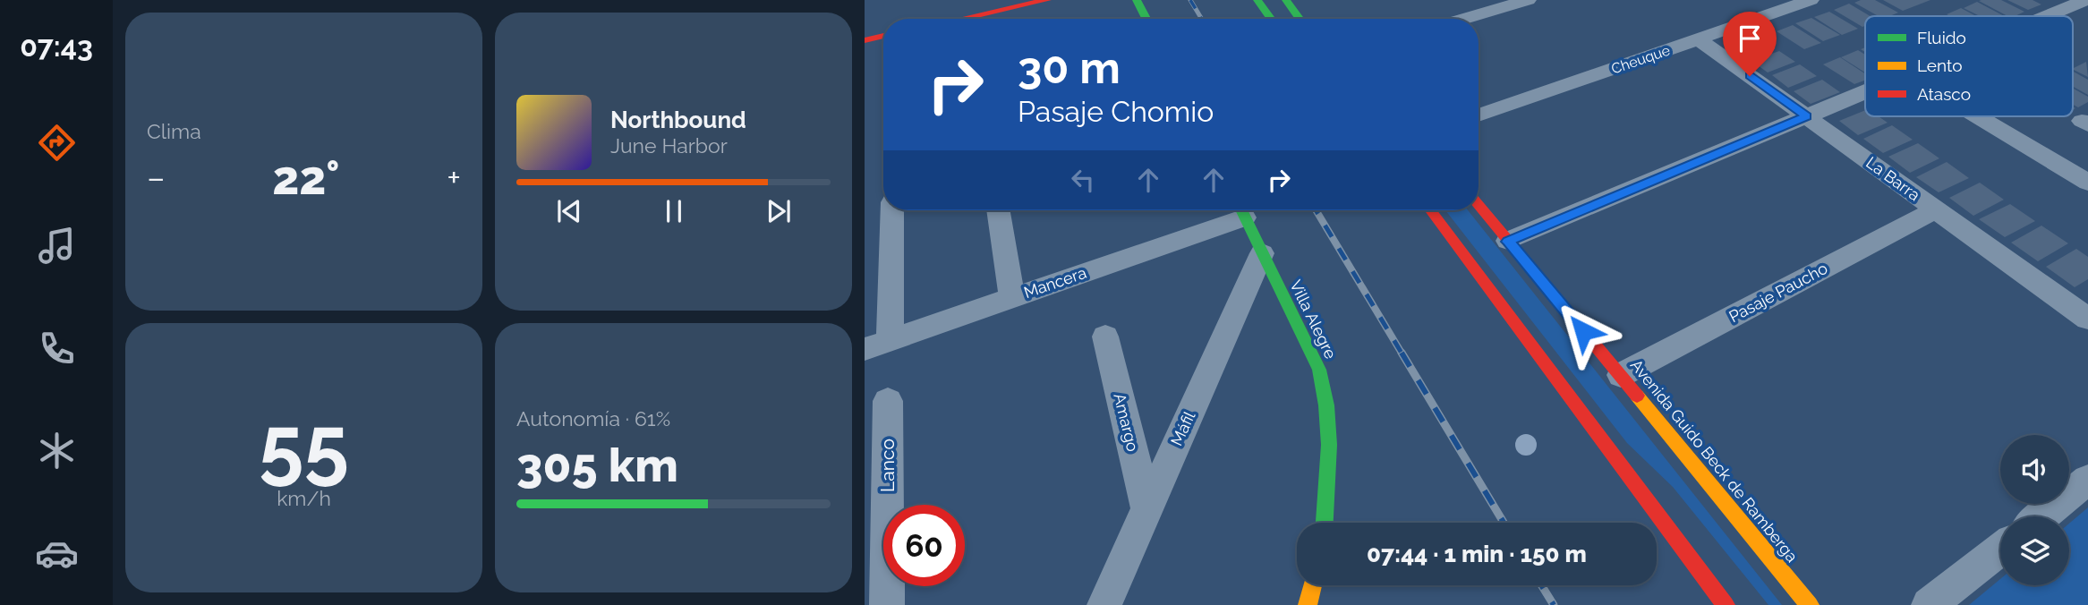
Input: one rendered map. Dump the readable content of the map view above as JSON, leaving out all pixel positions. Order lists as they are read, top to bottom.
{
  "streets": {
    "main road": ["Villa Alegre", "Avenida Guido Beck de Ramberga"],
    "street": [
      "Cheuque",
      "La Barra",
      "Mancera",
      "Pasaje Paucho",
      "Amargo",
      "Máfil",
      "Lanco"
    ]
  },
  "crossings": [
    ["Cheuque", "La Barra"],
    ["La Barra", "Pasaje Paucho"],
    ["Pasaje Paucho", "Avenida Guido Beck de Ramberga"],
    ["Villa Alegre", "Máfil"],
    ["Amargo", "Máfil"]
  ],
  "legend": ["Fluido", "Lento", "Atasco"],
  "page": {
    "tabs": "07:43",
    "tile": [
      "Clima",
      ["55", "km/h"],
      ["Autonomía · 61%", "305 km"]
    ],
    "turn": ["30 m", "Pasaje Chomio"],
    "song": ["Northbound", "June Harbor"],
    "heat": ["−", "22°", "+"],
    "limit": "60",
    "trip": "07:44 · 1 min · 150 m"
  }
}
